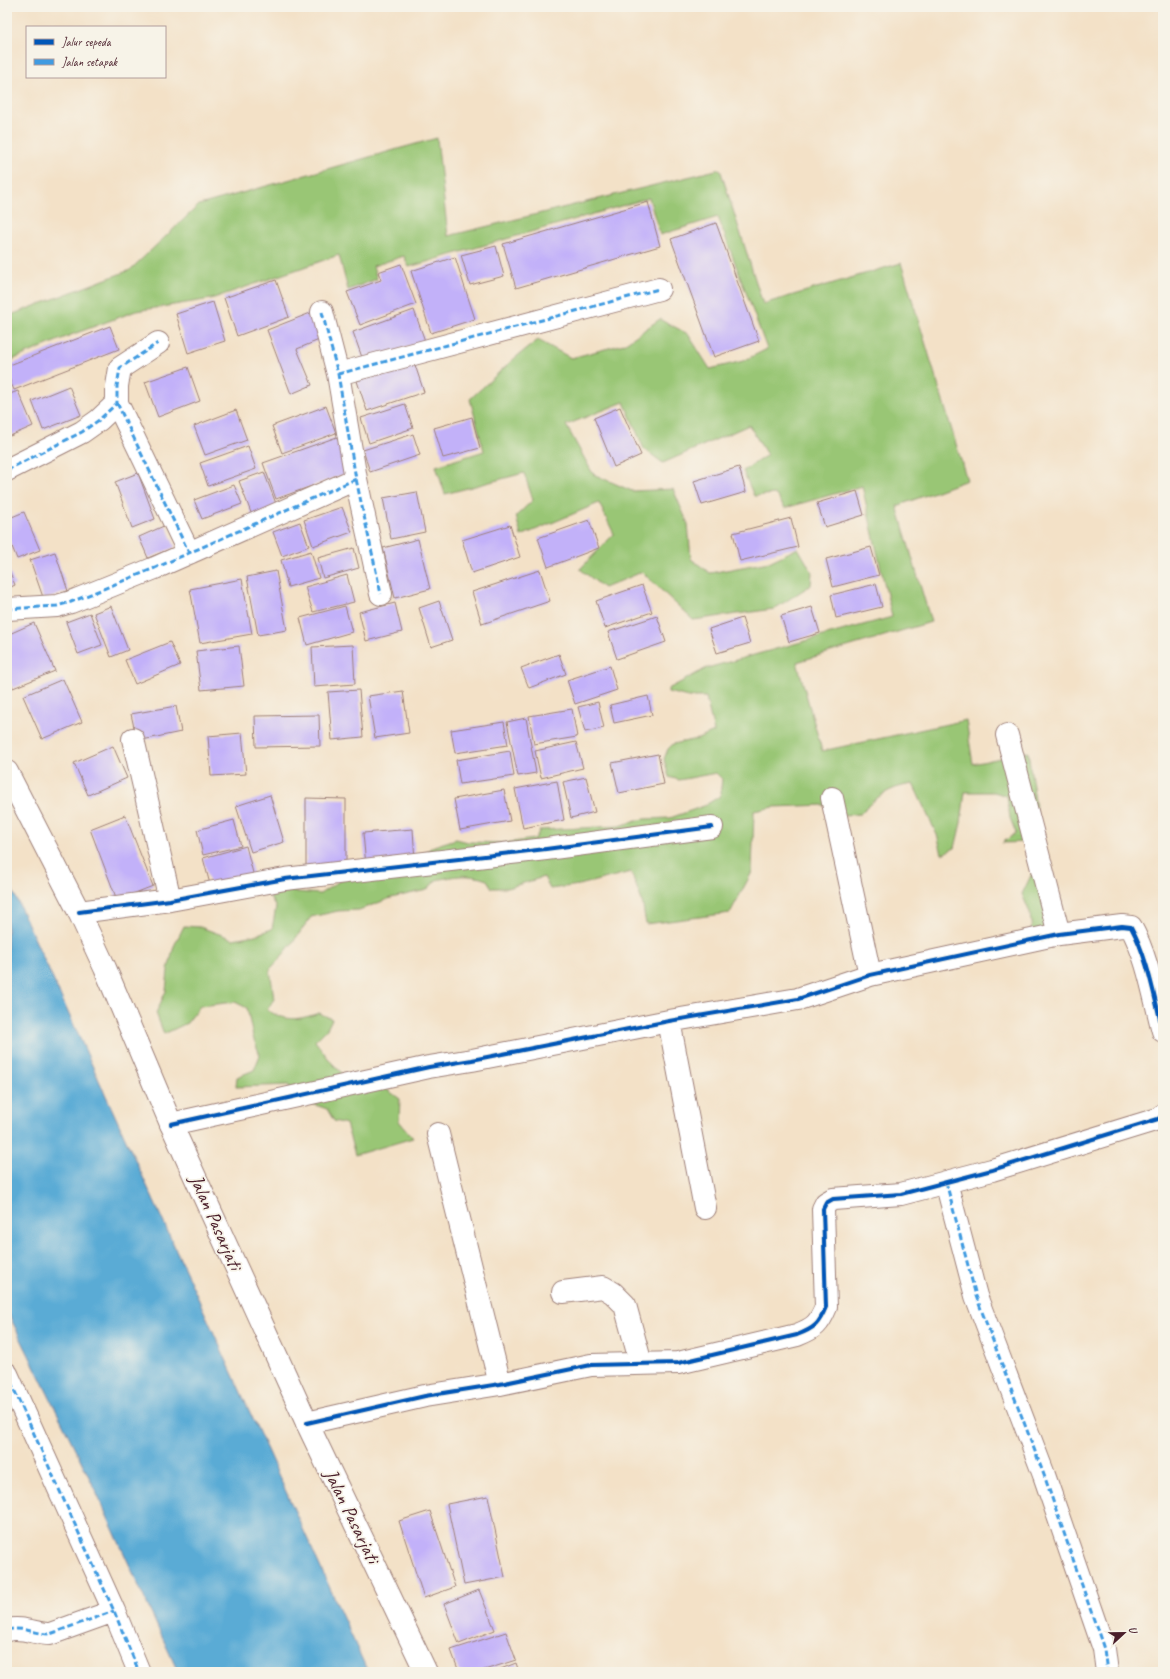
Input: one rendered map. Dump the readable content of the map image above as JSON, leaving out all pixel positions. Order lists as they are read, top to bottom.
{
  "streets": {
    "street": ["Jalan Pasarjati"]
  },
  "legend": ["Jalur sepeda", "Jalan setapak"],
  "north": "right"
}
